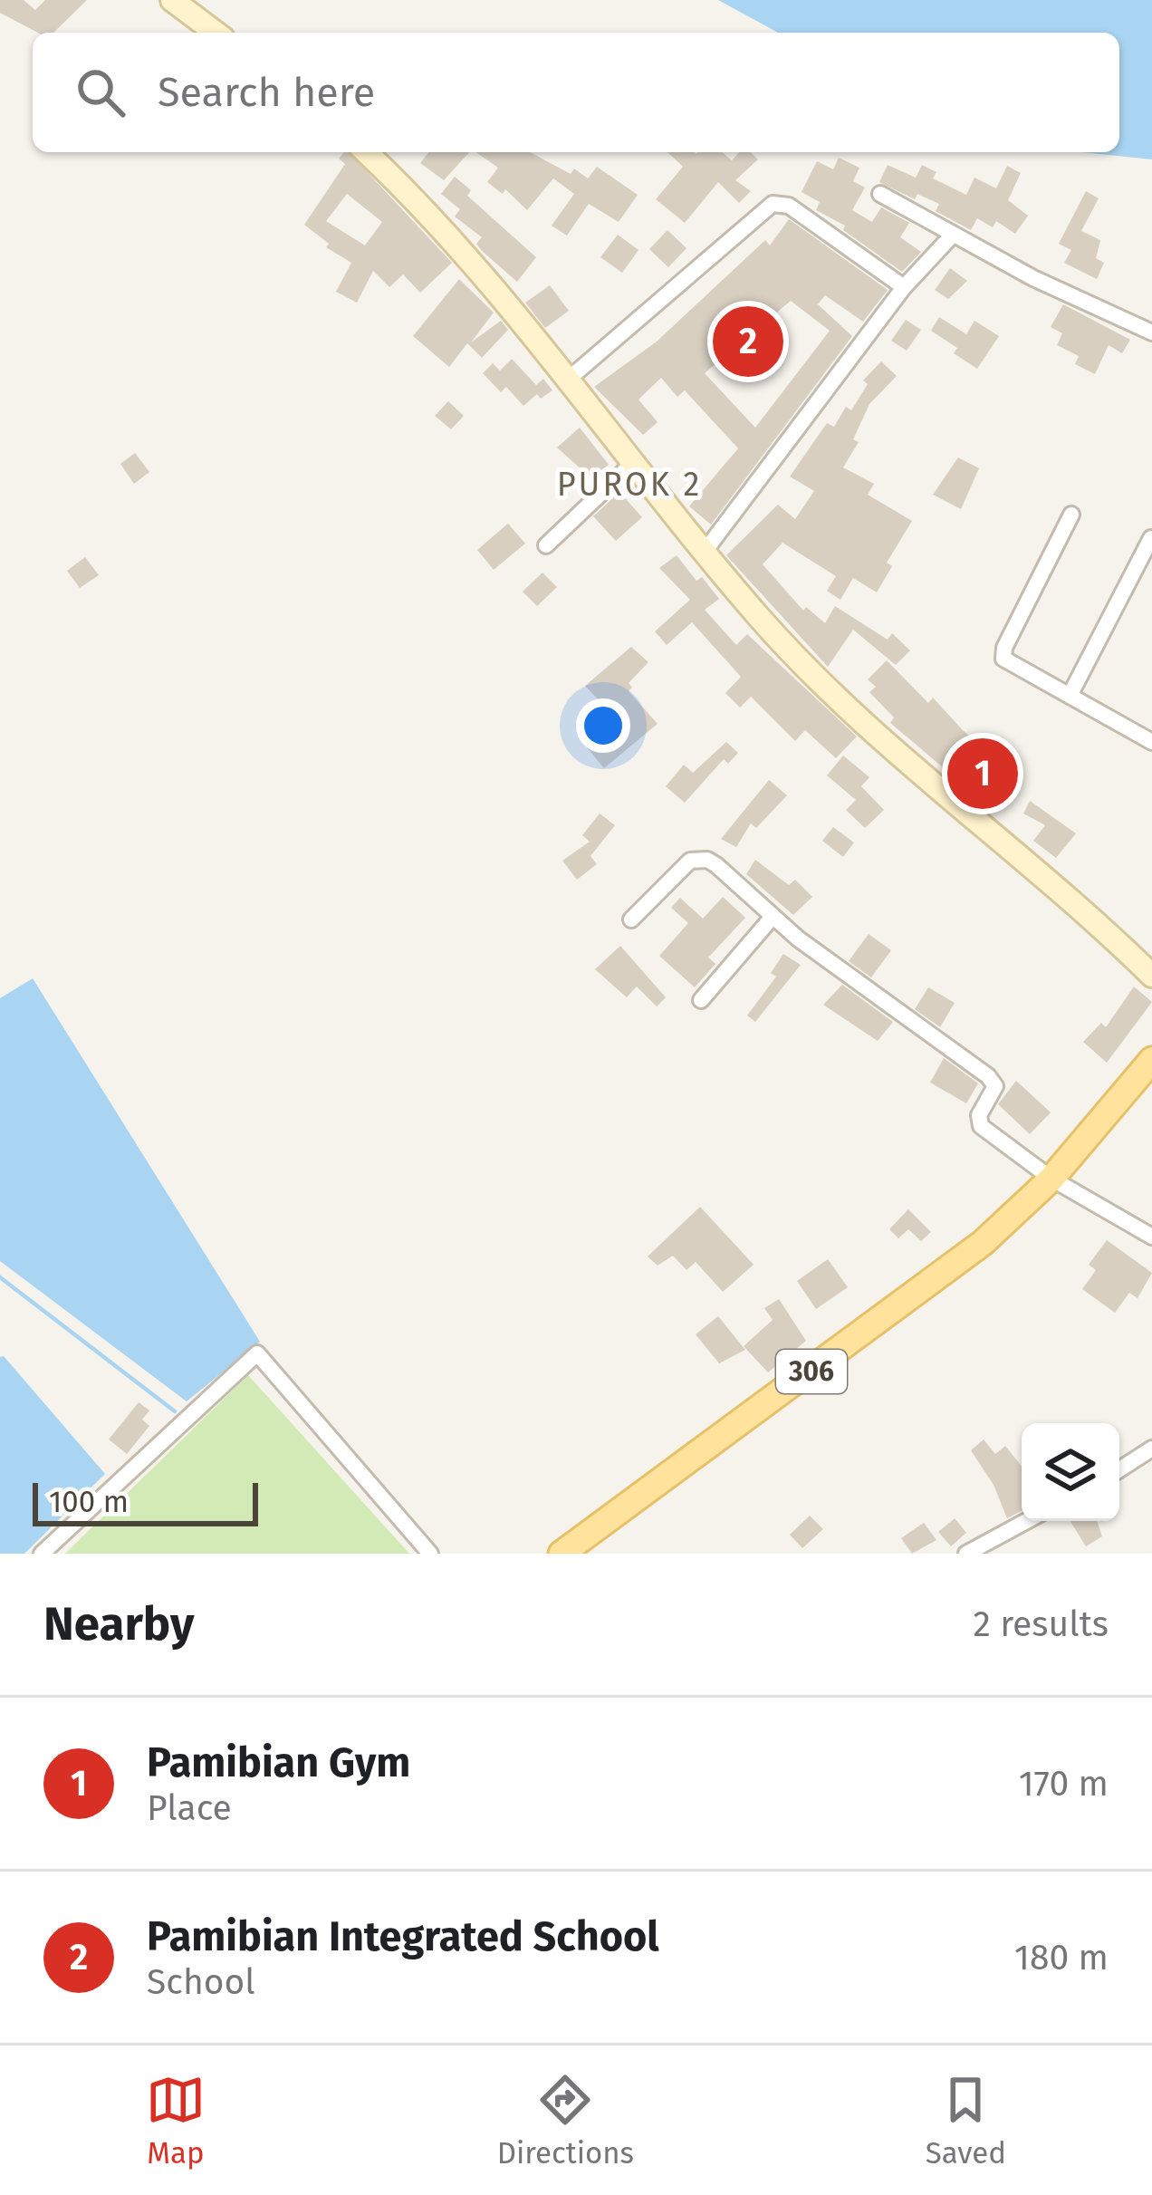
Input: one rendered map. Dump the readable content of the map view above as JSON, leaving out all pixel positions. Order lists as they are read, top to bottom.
{
  "streets": {
    "main road": ["306"]
  },
  "districts": ["PUROK 2"],
  "scale_bar": "100 m",
  "page": {
    "search": "Search here",
    "pins": ["2", "1"],
    "scale": "100 m",
    "heading": ["Nearby", "2 results"],
    "list": [
      {
        "mark": "1",
        "name": "Pamibian Gym",
        "note": "Place",
        "value": "170 m"
      },
      {
        "mark": "2",
        "name": "Pamibian Integrated School",
        "note": "School",
        "value": "180 m"
      }
    ],
    "nav": ["Map", "Directions", "Saved"]
  }
}
